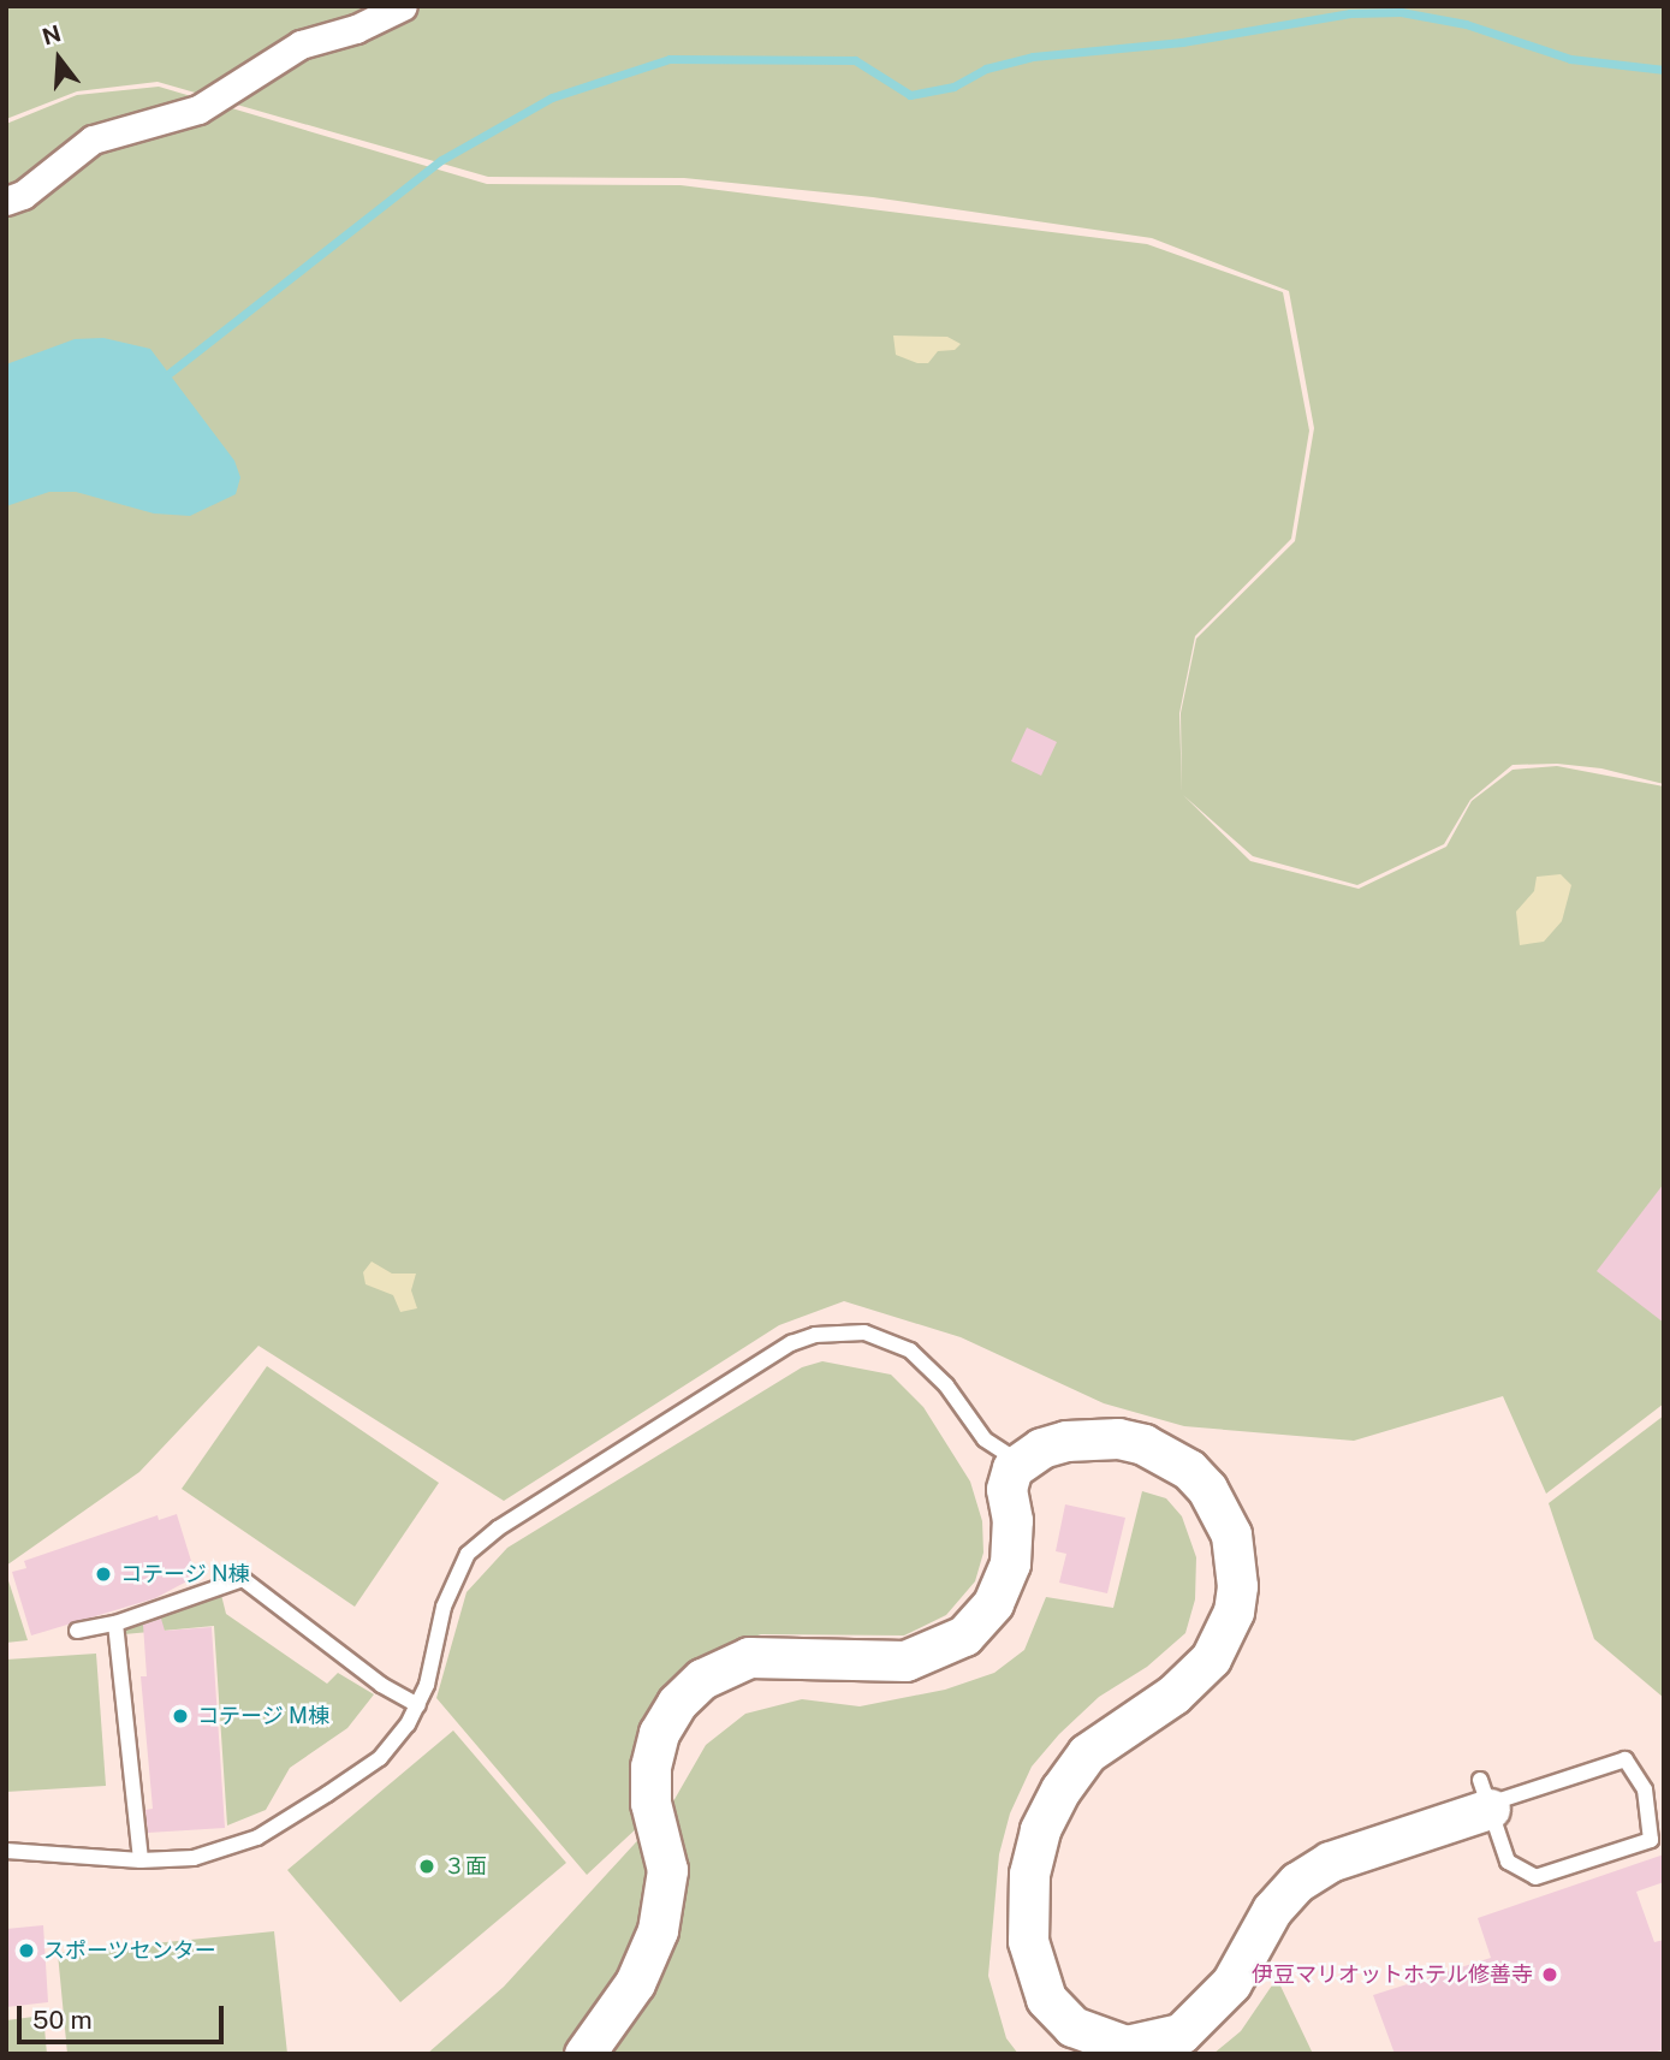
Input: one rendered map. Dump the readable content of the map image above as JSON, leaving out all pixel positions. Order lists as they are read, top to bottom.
{
  "places": [
    "コテージ N棟",
    "コテージ M棟",
    "３面",
    "スポーツセンター",
    "伊豆マリオットホテル修善寺"
  ],
  "scale_bar": "50 m",
  "north": "top"
}
